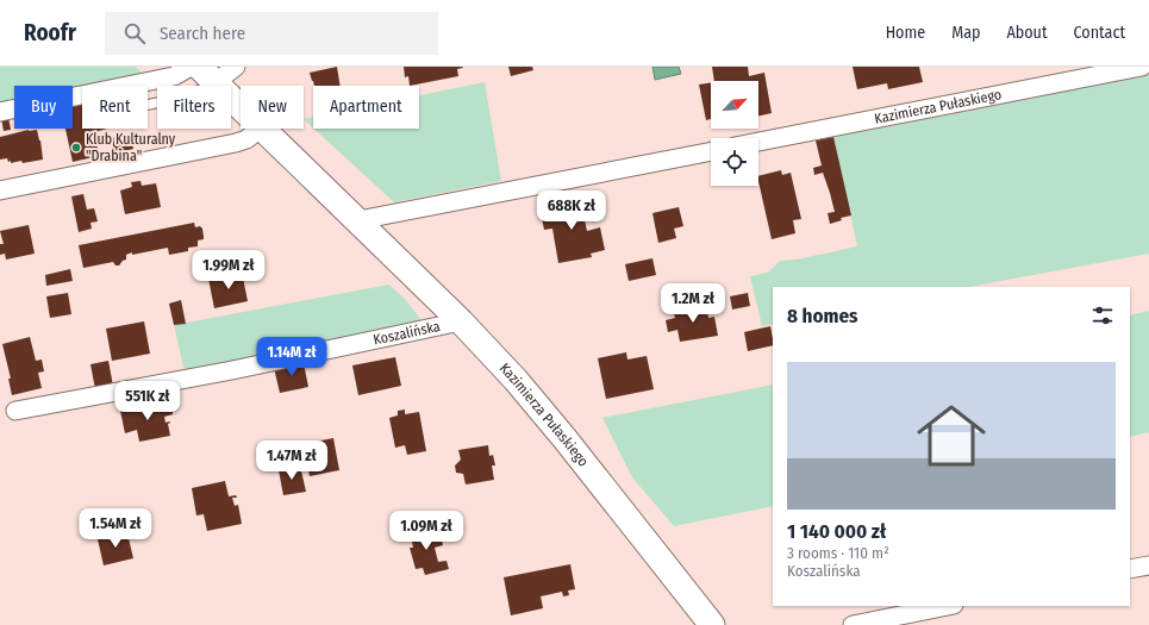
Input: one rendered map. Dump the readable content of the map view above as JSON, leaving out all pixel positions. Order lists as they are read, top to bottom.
{
  "streets": {
    "main road": ["Kazimierza Pułaskiego"],
    "street": ["Koszalińska"]
  },
  "crossings": [
    ["Kazimierza Pułaskiego", "Koszalińska"]
  ],
  "places": ["Klub Kulturalny \"Drabina\""],
  "north": "top right",
  "page": {
    "header": "Roofr",
    "search": "Search here",
    "nav": [
      "Home",
      "Map",
      "About",
      "Contact"
    ],
    "chip": [
      "Buy",
      "Rent",
      "Filters",
      "New",
      "Apartment"
    ],
    "price": [
      "688K zł",
      "1.99M zł",
      "1.2M zł",
      "1.14M zł",
      "551K zł",
      "1.47M zł",
      "1.54M zł",
      "1.09M zł"
    ],
    "heading": "8 homes",
    "list": [
      {
        "name": "1 140 000 zł",
        "note": "3 rooms · 110 m² · Koszalińska"
      }
    ]
  }
}
